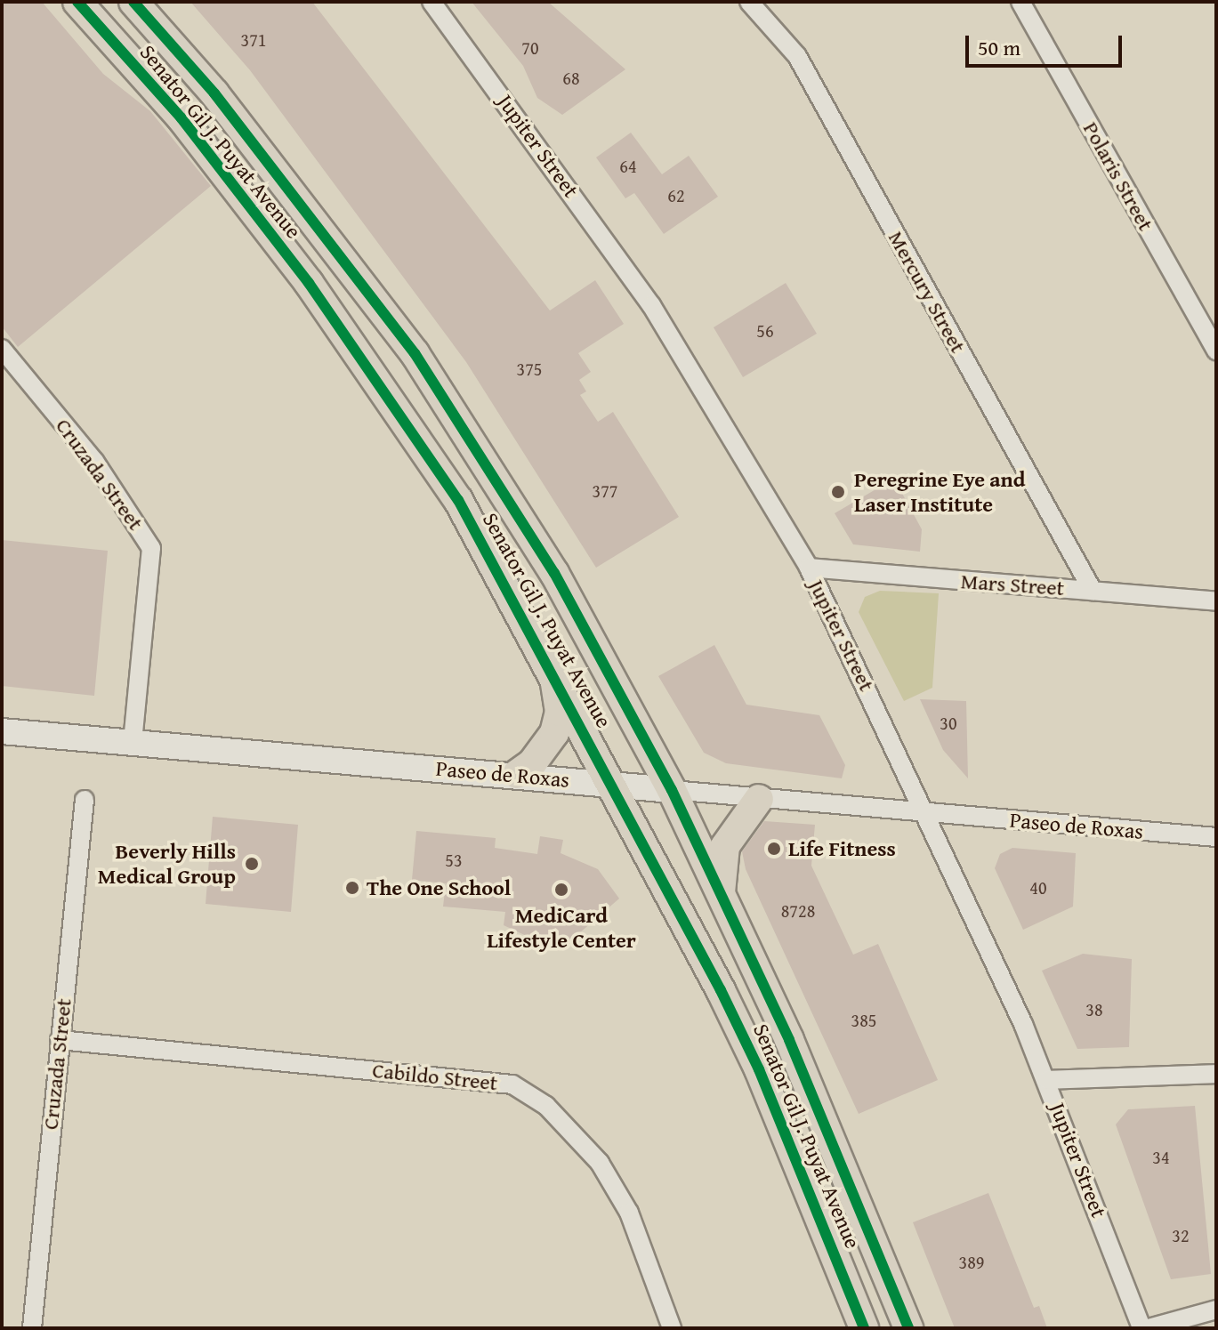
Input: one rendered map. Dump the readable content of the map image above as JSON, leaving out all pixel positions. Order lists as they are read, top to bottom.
{
  "streets": {
    "main road": ["Senator Gil J. Puyat Avenue", "Paseo de Roxas"],
    "street": [
      "Jupiter Street",
      "Polaris Street",
      "Mercury Street",
      "Cruzada Street",
      "Mars Street",
      "Cabildo Street"
    ]
  },
  "crossings": [
    ["Senator Gil J. Puyat Avenue", "Paseo de Roxas"],
    ["Jupiter Street", "Mars Street"],
    ["Jupiter Street", "Paseo de Roxas"],
    ["Mercury Street", "Mars Street"],
    ["Cruzada Street", "Paseo de Roxas"],
    ["Cruzada Street", "Cabildo Street"]
  ],
  "places": [
    "Peregrine Eye and Laser Institute",
    "Life Fitness",
    "Beverly Hills Medical Group",
    "The One School",
    "MediCard Lifestyle Center"
  ],
  "house_numbers": [
    "371",
    "70",
    "68",
    "64",
    "62",
    "56",
    "375",
    "377",
    "30",
    "53",
    "40",
    "8728",
    "38",
    "385",
    "34",
    "32",
    "389"
  ],
  "scale_bar": "50 m"
}
